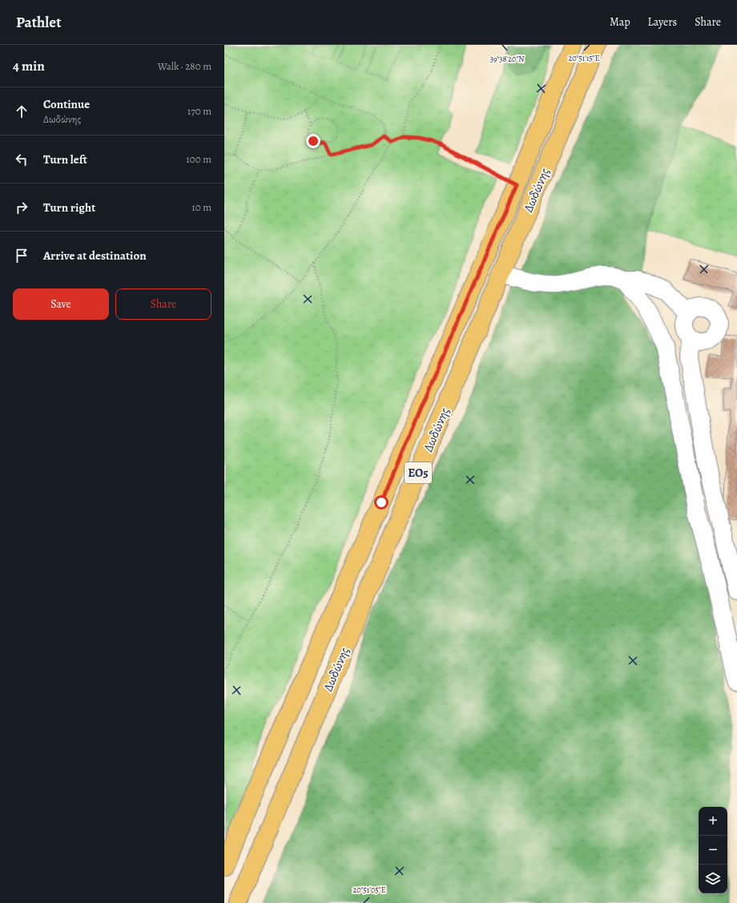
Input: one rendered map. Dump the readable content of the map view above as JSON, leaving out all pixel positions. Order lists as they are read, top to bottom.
{
  "streets": {
    "main road": ["Δωδώνης", "ΕΟ5"]
  },
  "page": {
    "header": "Pathlet",
    "nav": ["Map", "Layers", "Share"],
    "heading": ["4 min", "Walk · 280 m"],
    "list": [
      ["Continue", "Δωδώνης", "170 m"],
      ["Turn left", "100 m"],
      ["Turn right", "10 m"],
      "Arrive at destination"
    ],
    "buttons": ["Save", "Share"],
    "map_buttons": ["+", "−"]
  },
  "coordinates": ["20°51'15\"E", "39°38'20\"N", "20°51'05\"E"]
}
